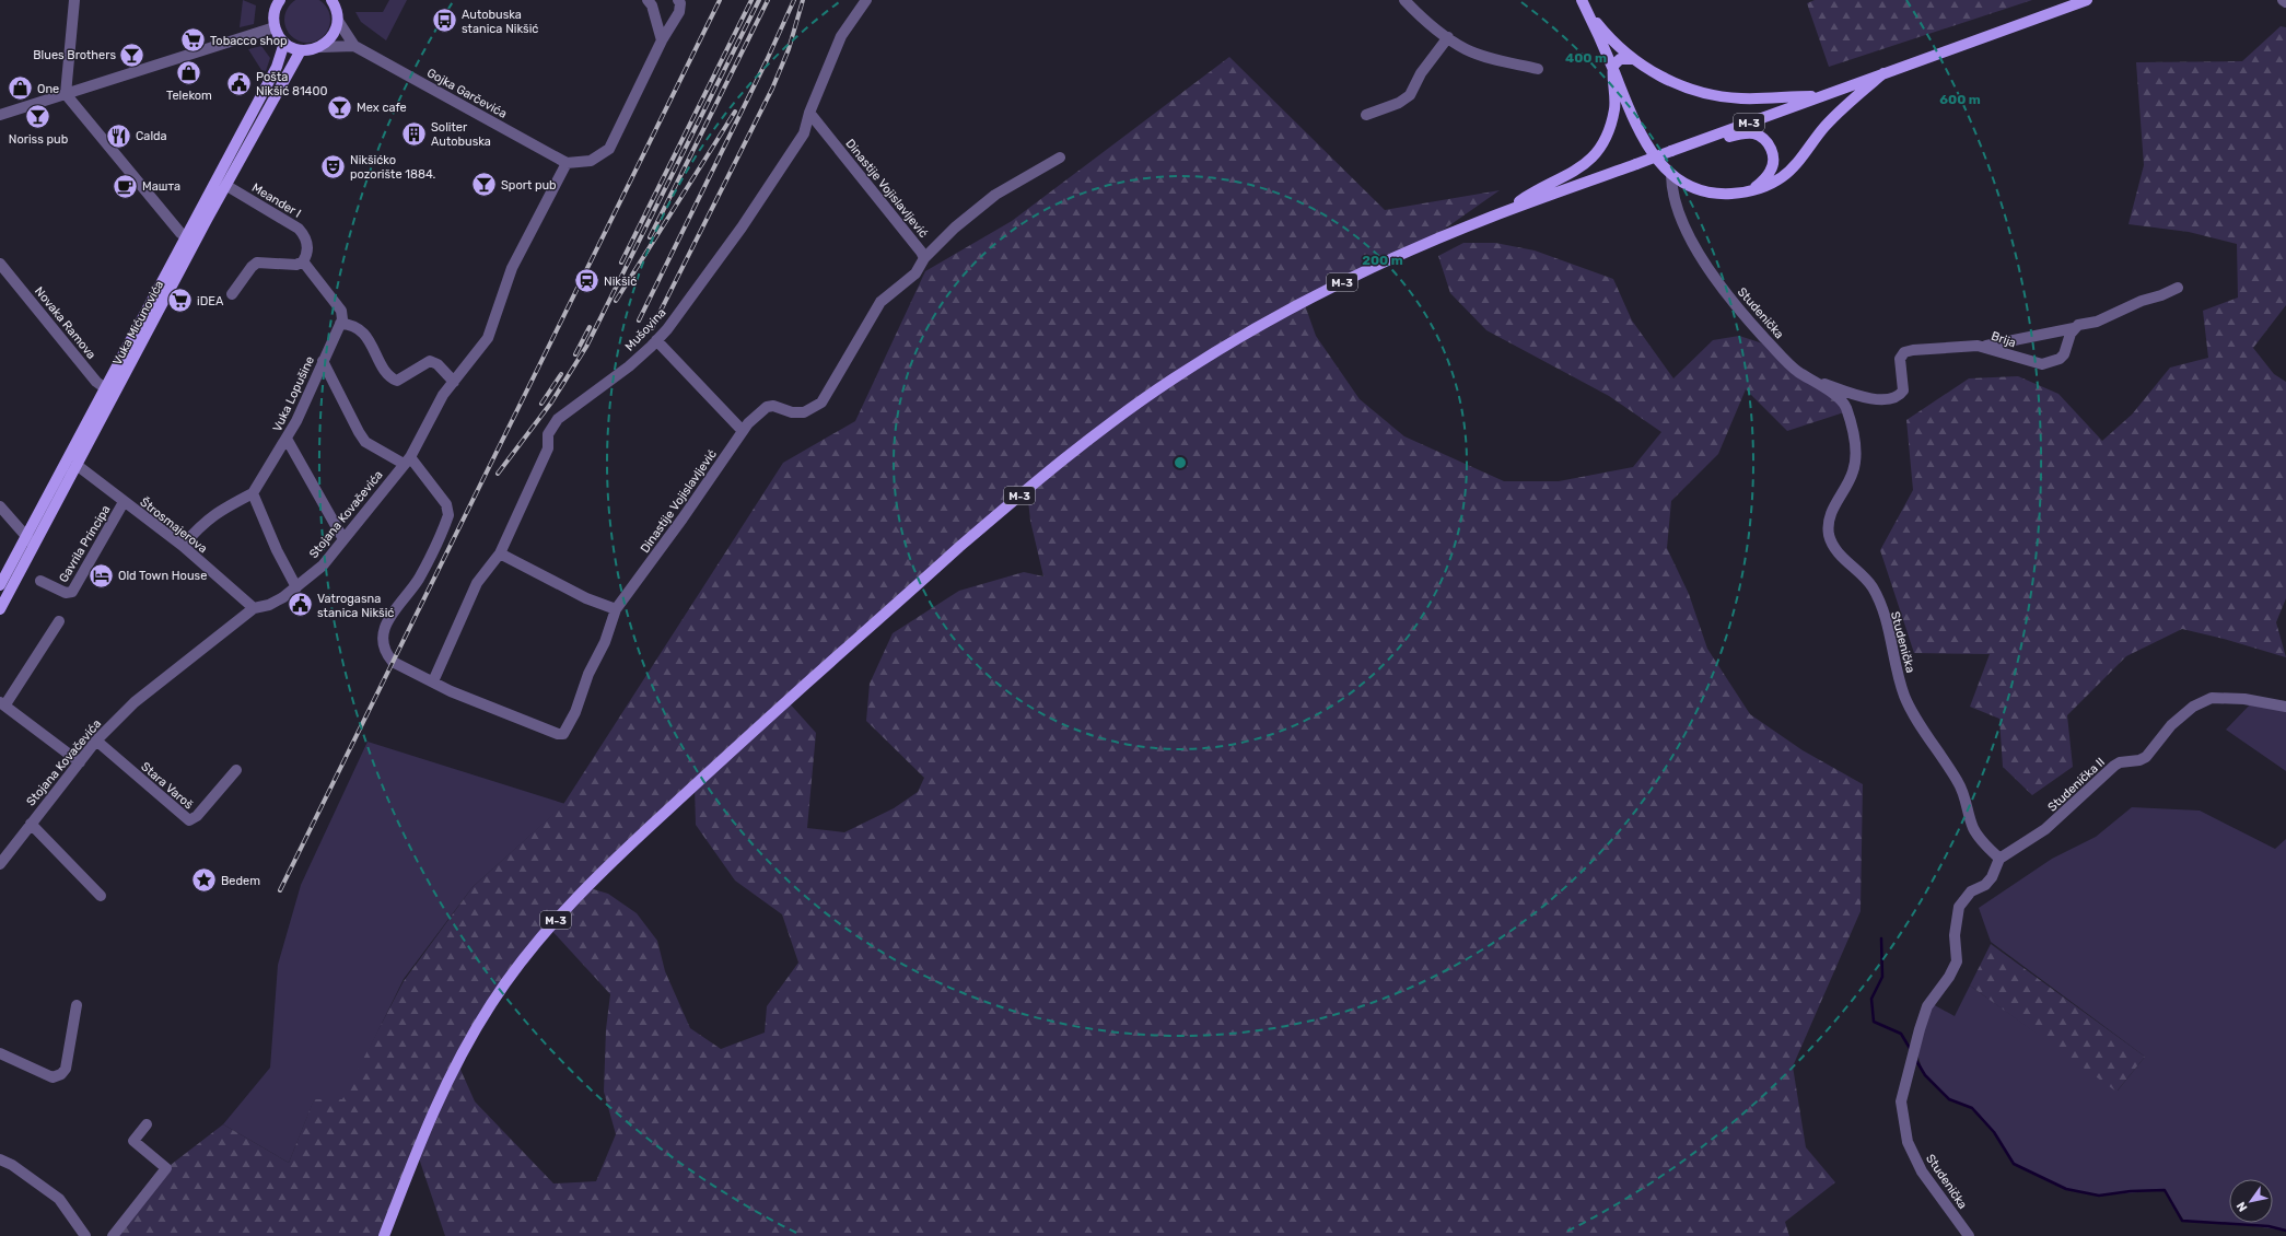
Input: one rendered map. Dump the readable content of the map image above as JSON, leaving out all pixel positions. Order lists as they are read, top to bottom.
{
  "streets": {
    "main road": ["M-3", "Vuka Mićunovića"],
    "street": [
      "Gojka Garčevića",
      "Dinastije Vojislavljević",
      "Meander I",
      "Studenička",
      "Novaka Ramova",
      "Mušovina",
      "Brija",
      "Vuka Lopušine",
      "Stojana Kovačevića",
      "Štrosmajerova",
      "Gavrila Principa",
      "Studenička II",
      "Stara Varoš"
    ]
  },
  "crossings": [
    ["Gojka Garčevića", "Stojana Kovačevića"],
    ["Dinastije Vojislavljević", "Mušovina"],
    ["Meander I", "Vuka Mićunovića"],
    ["Studenička", "Brija"],
    ["Studenička", "Studenička II"],
    ["Novaka Ramova", "Vuka Mićunovića"],
    ["Vuka Mićunovića", "Štrosmajerova"],
    ["Stojana Kovačevića", "Štrosmajerova"],
    ["Stojana Kovačevića", "Stara Varoš"],
    ["Štrosmajerova", "Gavrila Principa"]
  ],
  "places": {
    "bus stop": ["Autobuska stanica Nikšić"],
    "supermarket": ["Tobacco shop", "iDEA"],
    "bar": [
      "Blues Brothers",
      "Mex cafe",
      "Noriss pub",
      "Sport pub"
    ],
    "shop": ["Telekom", "One"],
    "public building": ["Pošta Nikšić 81400", "Vatrogasna stanica Nikšić"],
    "building": ["Soliter Autobuska"],
    "restaurant": ["Calda"],
    "theatre": ["Nikšićko pozorište 1884."],
    "cafe": ["Машта"],
    "station": ["Nikšić"],
    "hotel": ["Old Town House"],
    "place": ["Bedem"]
  },
  "north": "bottom left",
  "rings": ["400 m", "600 m", "200 m"]
}
